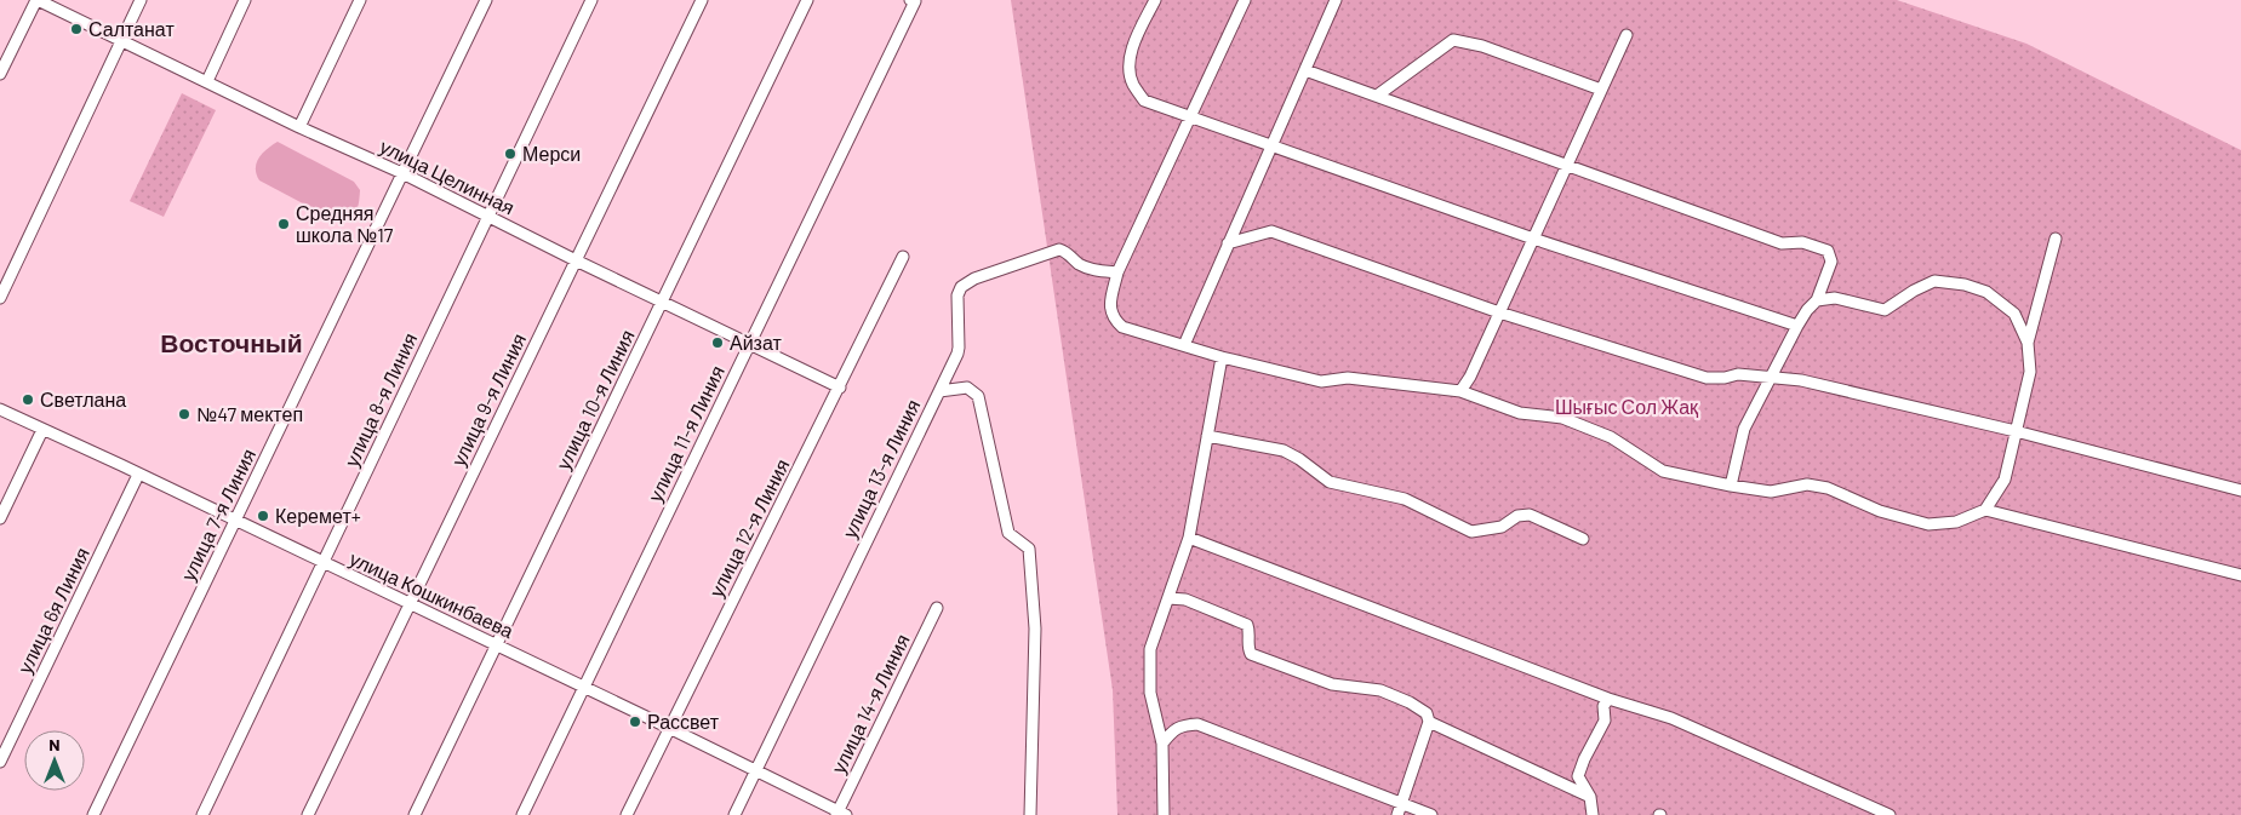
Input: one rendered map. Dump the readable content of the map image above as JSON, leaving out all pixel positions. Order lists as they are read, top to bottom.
{
  "streets": {
    "street": [
      "улица Целинная",
      "улица 8-я Линия",
      "улица 9-я Линия",
      "улица 10-я Линия",
      "улица 11-я Линия",
      "улица 13-я Линия",
      "улица 7-я Линия",
      "улица 12-я Линия",
      "улица Кошкинбаева",
      "улица 6я Линия",
      "улица 14-я Линия"
    ]
  },
  "crossings": [
    ["улица Целинная", "улица 8-я Линия"],
    ["улица Целинная", "улица 9-я Линия"],
    ["улица Целинная", "улица 10-я Линия"],
    ["улица Целинная", "улица 11-я Линия"],
    ["улица Целинная", "улица 7-я Линия"],
    ["улица Целинная", "улица 12-я Линия"],
    ["улица 8-я Линия", "улица Кошкинбаева"],
    ["улица 9-я Линия", "улица Кошкинбаева"],
    ["улица 10-я Линия", "улица Кошкинбаева"],
    ["улица 11-я Линия", "улица Кошкинбаева"],
    ["улица 13-я Линия", "улица Кошкинбаева"],
    ["улица 7-я Линия", "улица Кошкинбаева"],
    ["улица 12-я Линия", "улица Кошкинбаева"],
    ["улица Кошкинбаева", "улица 6я Линия"],
    ["улица Кошкинбаева", "улица 14-я Линия"]
  ],
  "districts": ["Восточный"],
  "parks": ["Шығыс Сол Жақ"],
  "places": [
    "Салтанат",
    "Мерси",
    "Средняя школа №17",
    "Айзат",
    "Светлана",
    "№47 мектеп",
    "Керемет+",
    "Рассвет"
  ],
  "north": "top"
}
